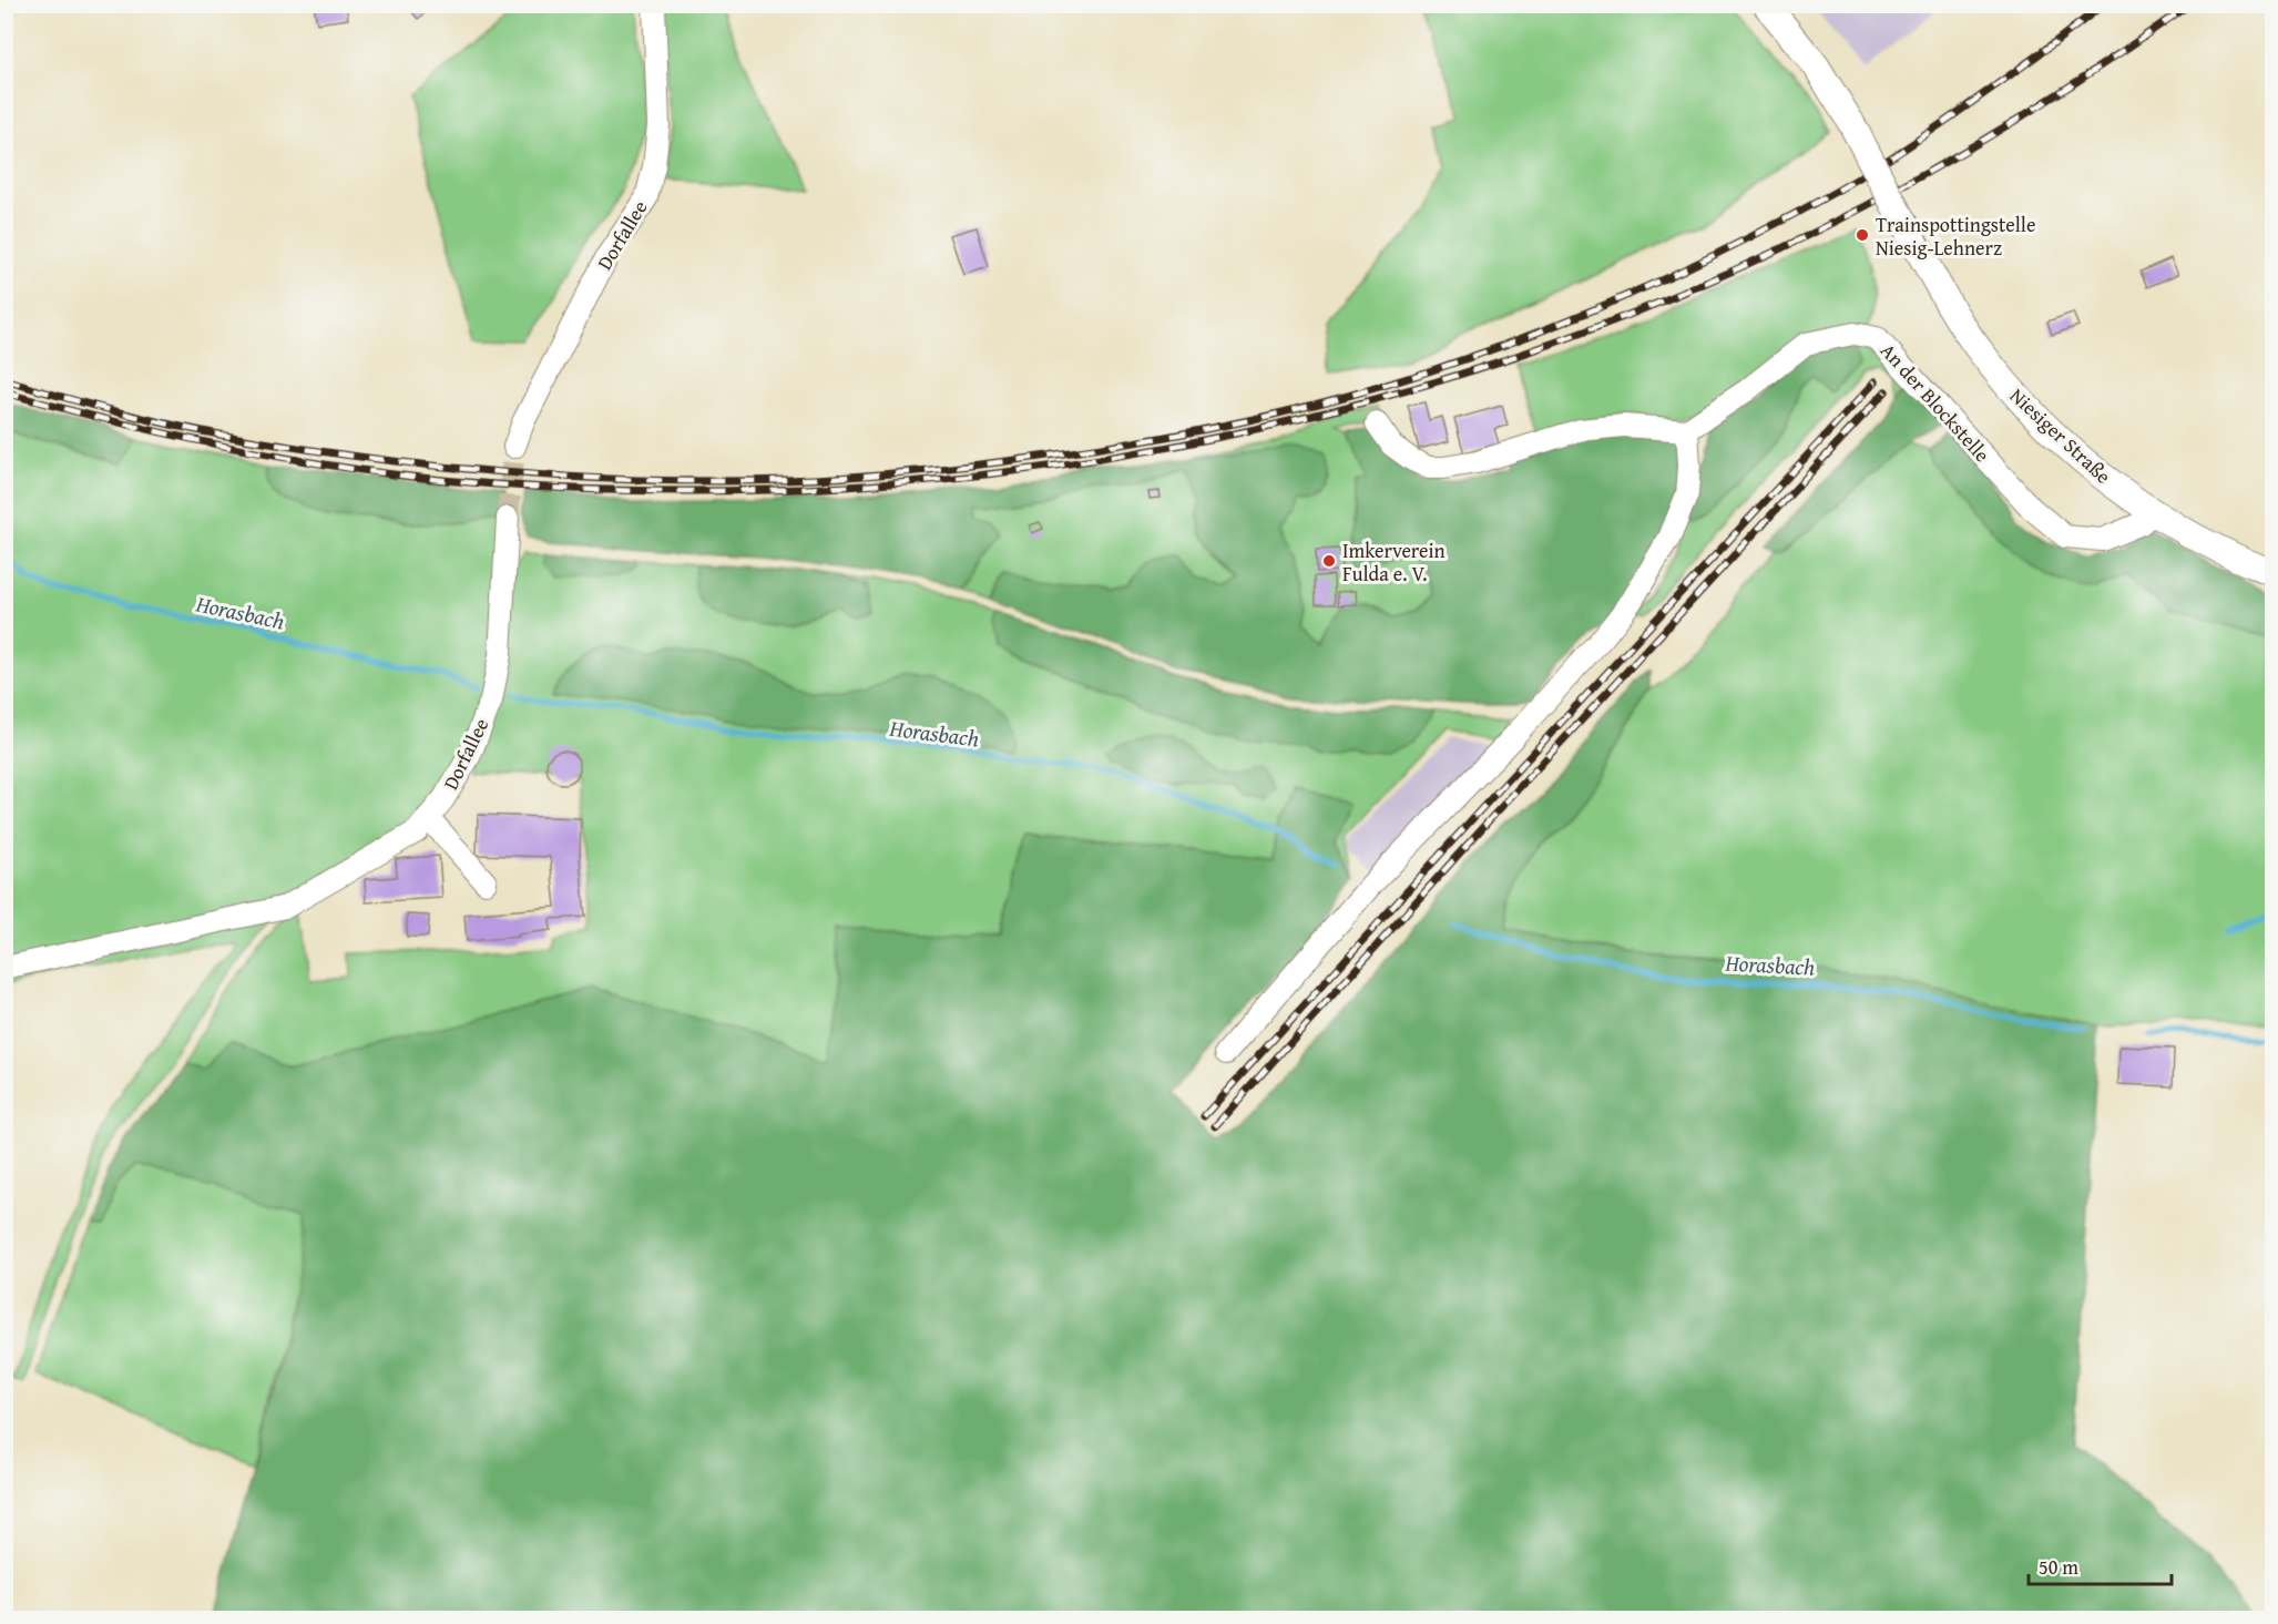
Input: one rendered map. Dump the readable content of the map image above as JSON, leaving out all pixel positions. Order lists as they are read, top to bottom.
{
  "streets": {
    "main road": ["Niesiger Straße"],
    "street": ["Dorfallee", "An der Blockstelle"]
  },
  "crossings": [
    ["An der Blockstelle", "Niesiger Straße"]
  ],
  "water": ["Horasbach"],
  "places": ["Trainspottingstelle Niesig-Lehnerz", "Imkerverein Fulda e. V."],
  "scale_bar": "50 m"
}
